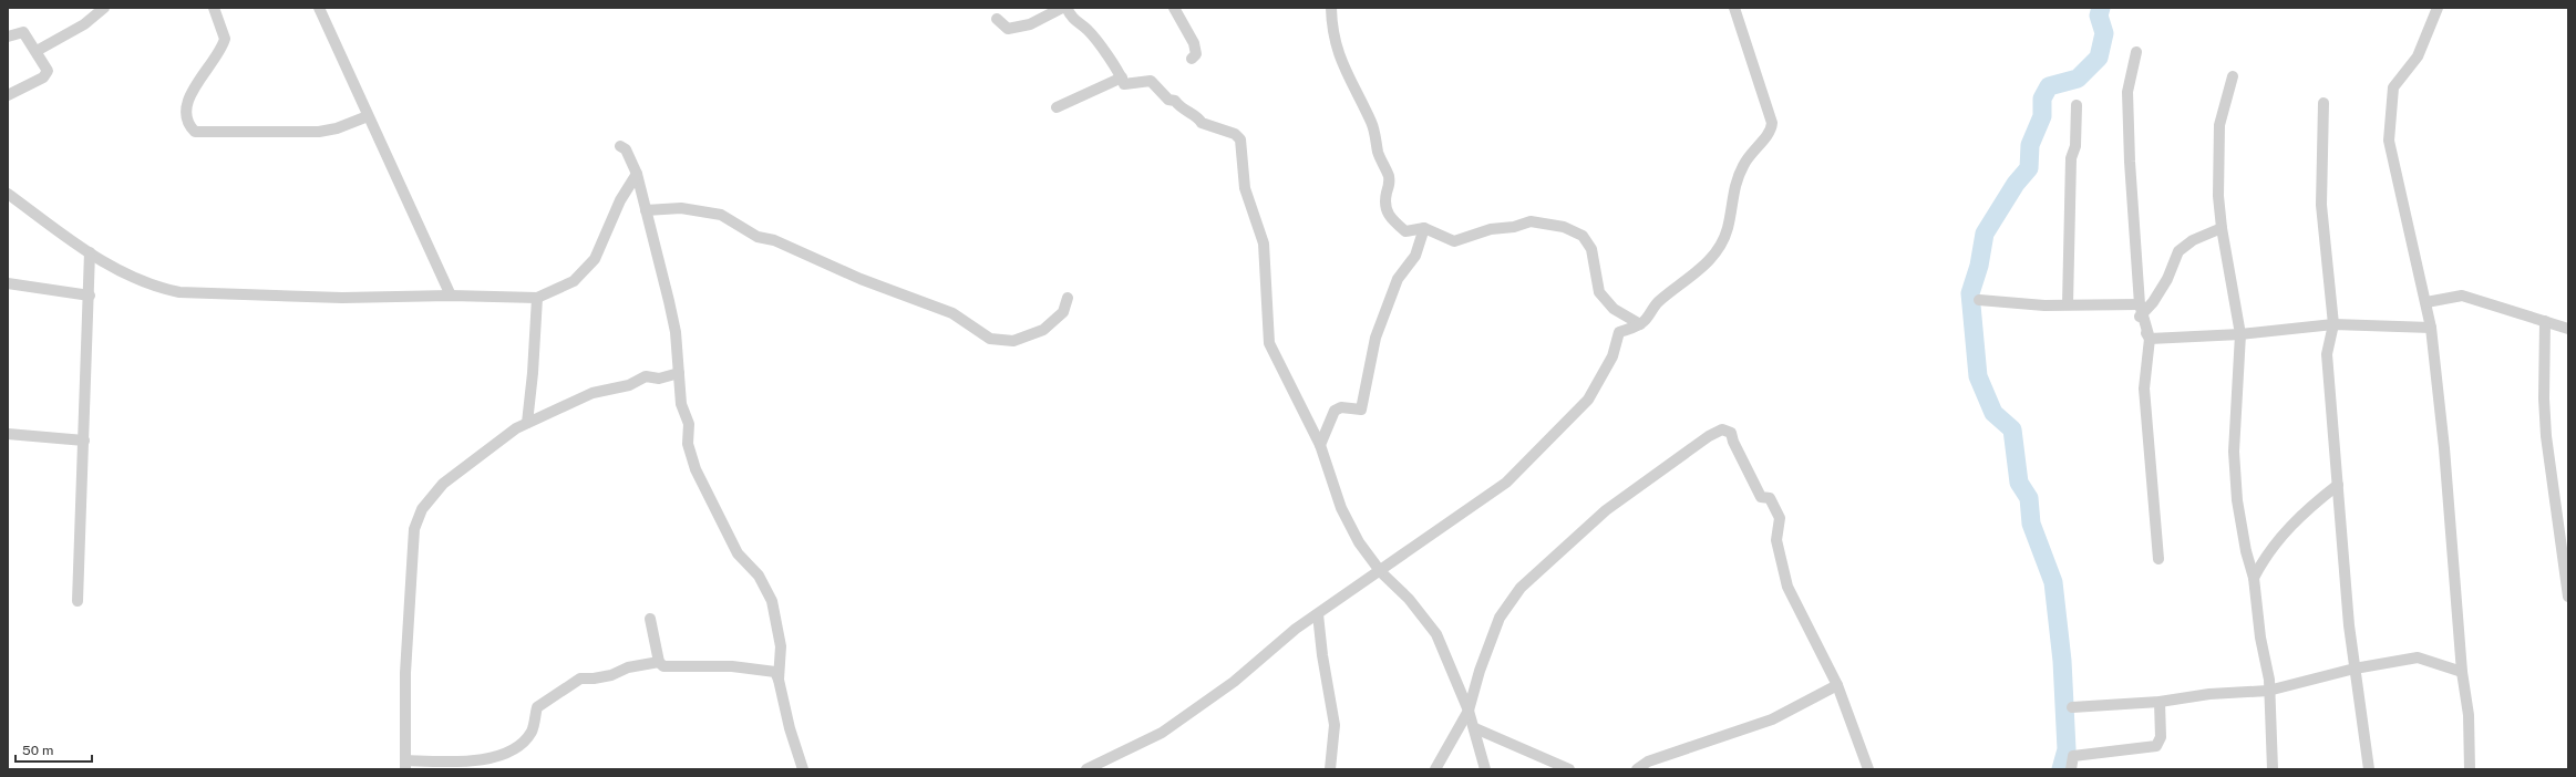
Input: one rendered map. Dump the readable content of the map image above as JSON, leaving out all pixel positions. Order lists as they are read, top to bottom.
{
  "scale_bar": "50 m"
}
